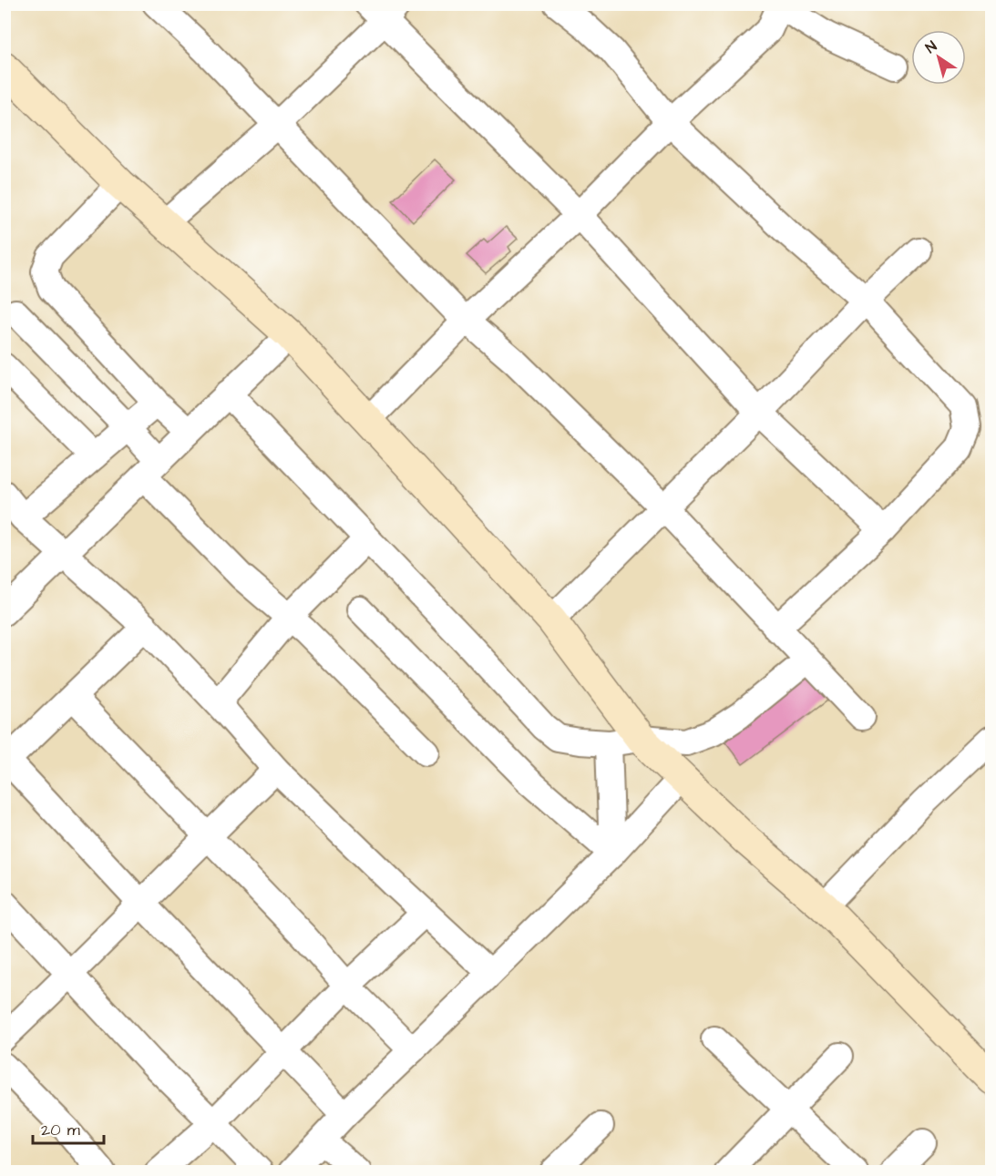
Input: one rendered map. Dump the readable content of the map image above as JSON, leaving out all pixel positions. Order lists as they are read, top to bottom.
{
  "scale_bar": "20 m",
  "north": "top left"
}
